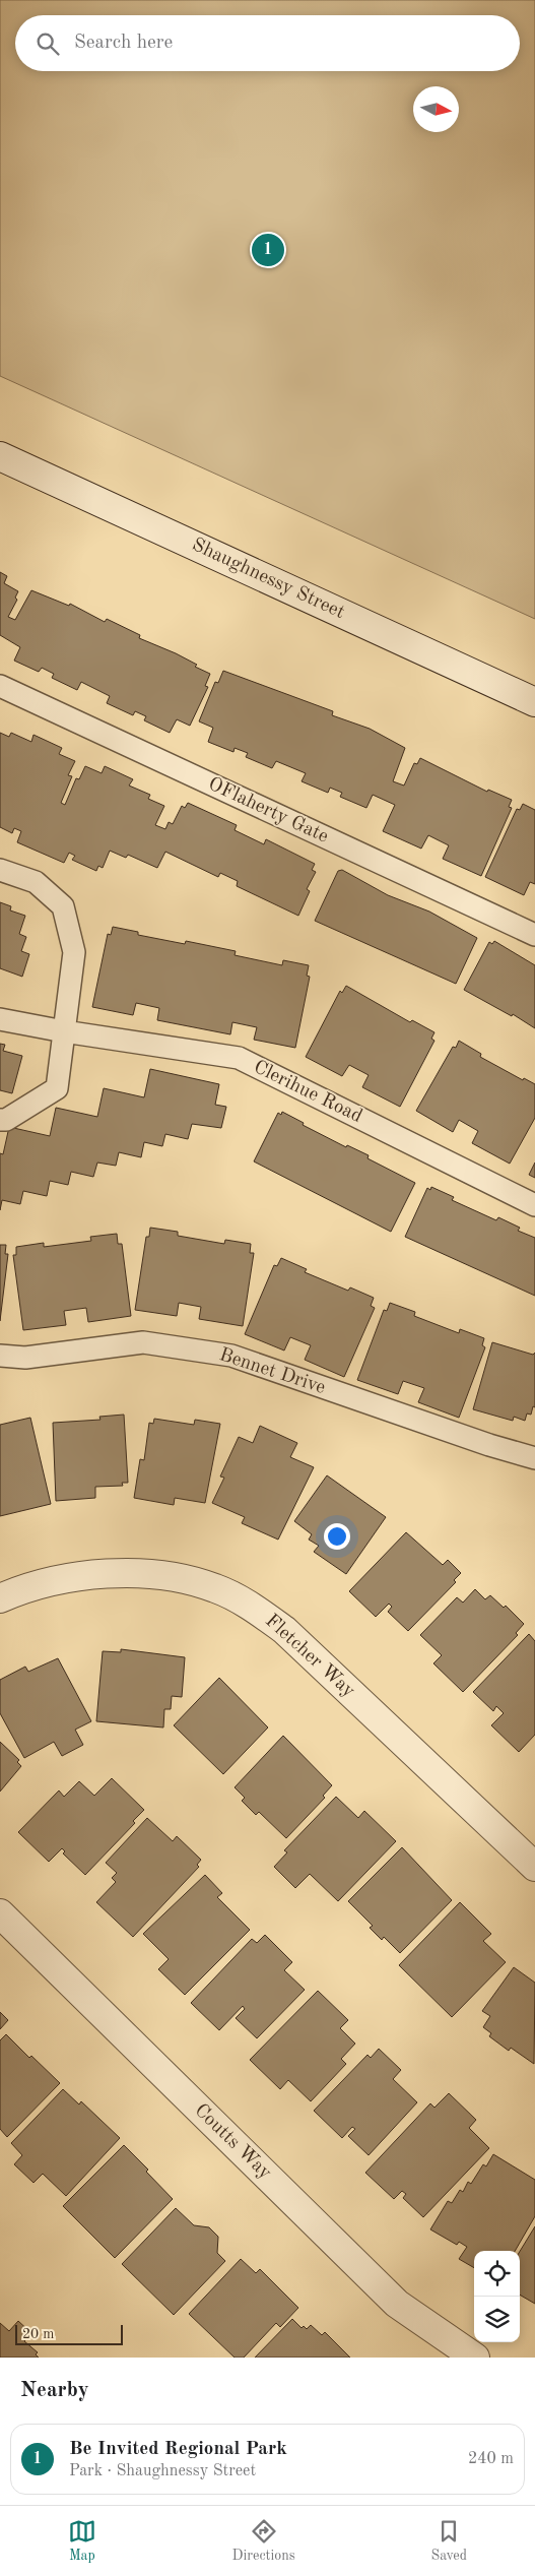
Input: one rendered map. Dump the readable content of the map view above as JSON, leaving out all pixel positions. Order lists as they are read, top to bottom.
{
  "streets": {
    "street": ["Shaughnessy Street", "Fletcher Way", "Coutts Way"],
    "lane": ["OFlaherty Gate", "Clerihue Road", "Bennet Drive"]
  },
  "scale_bar": "20 m",
  "north": "right",
  "page": {
    "search": "Search here",
    "pins": "1",
    "scale": "20 m",
    "heading": "Nearby",
    "list": [
      {
        "mark": "1",
        "name": "Be Invited Regional Park",
        "note": "Park · Shaughnessy Street",
        "value": "240 m"
      }
    ],
    "nav": ["Map", "Directions", "Saved"]
  }
}
